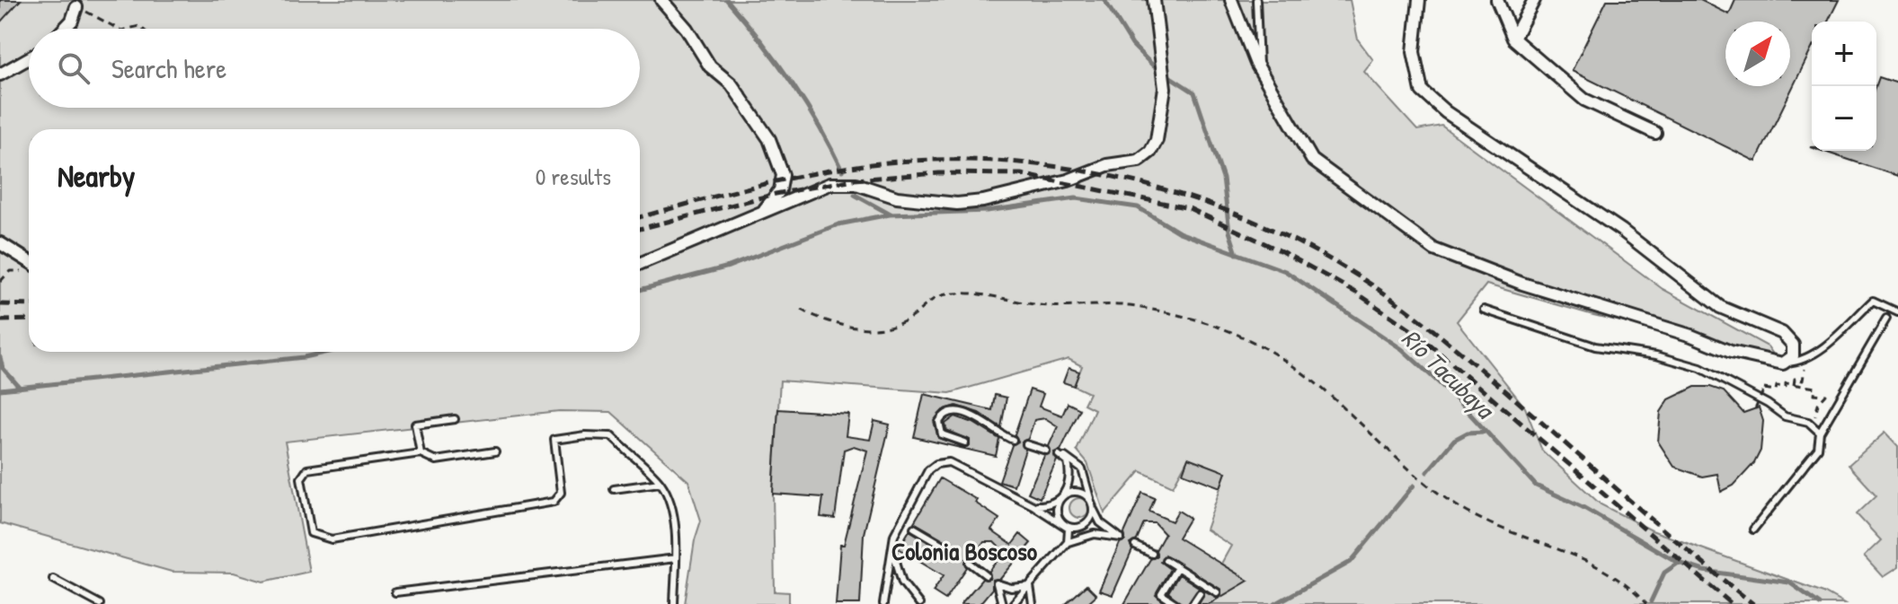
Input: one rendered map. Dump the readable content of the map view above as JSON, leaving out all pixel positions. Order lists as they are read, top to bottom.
{
  "districts": ["Colonia Boscoso"],
  "water": ["Río Tacubaya"],
  "north": "top right",
  "page": {
    "map_buttons": ["+", "−"],
    "search": "Search here",
    "heading": ["Nearby", "0 results"]
  }
}
